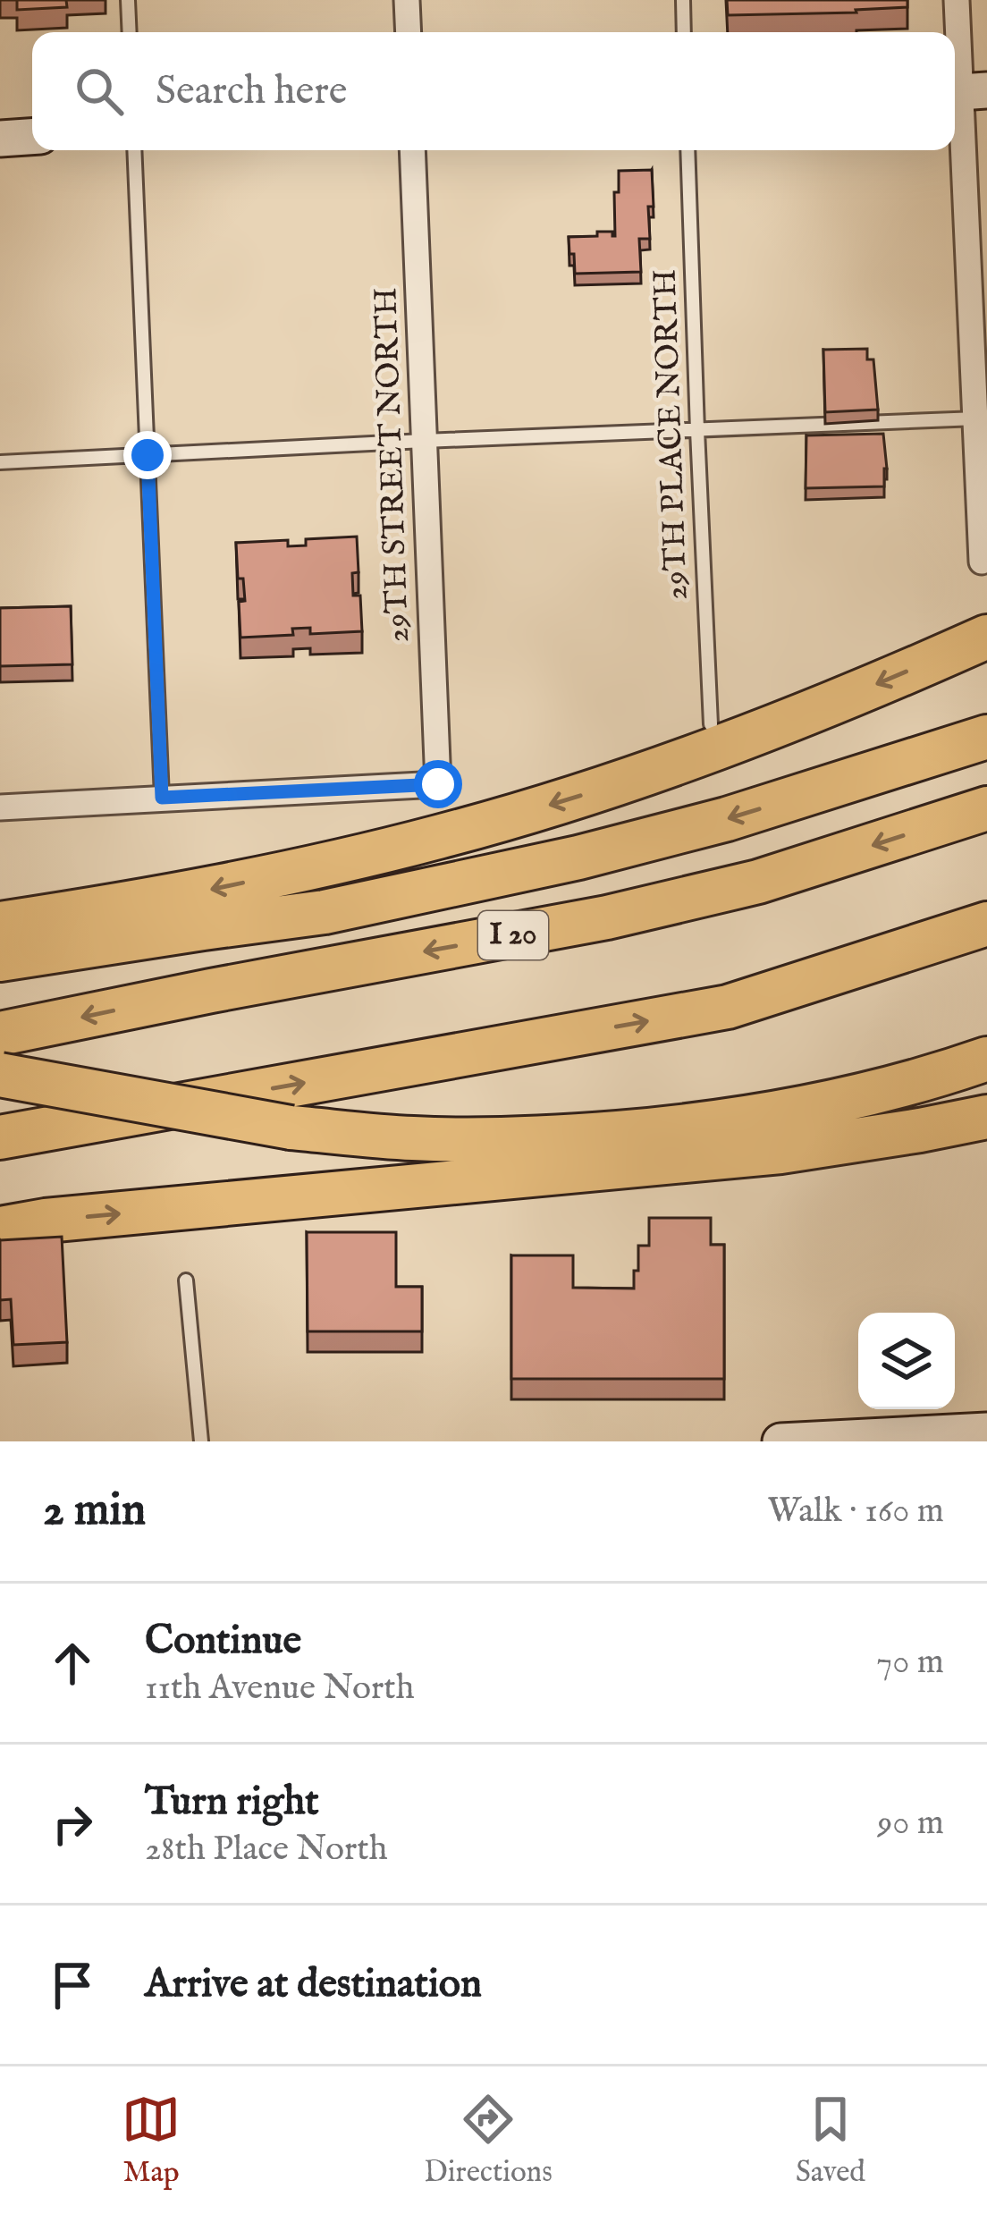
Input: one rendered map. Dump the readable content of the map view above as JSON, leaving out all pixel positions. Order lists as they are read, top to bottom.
{
  "streets": {
    "highway": ["I 20"],
    "street": ["29TH STREET NORTH"],
    "lane": ["29TH PLACE NORTH"]
  },
  "page": {
    "search": "Search here",
    "heading": ["2 min", "Walk · 160 m"],
    "list": [
      ["Continue", "11th Avenue North", "70 m"],
      ["Turn right", "28th Place North", "90 m"],
      "Arrive at destination"
    ],
    "nav": ["Map", "Directions", "Saved"]
  }
}
